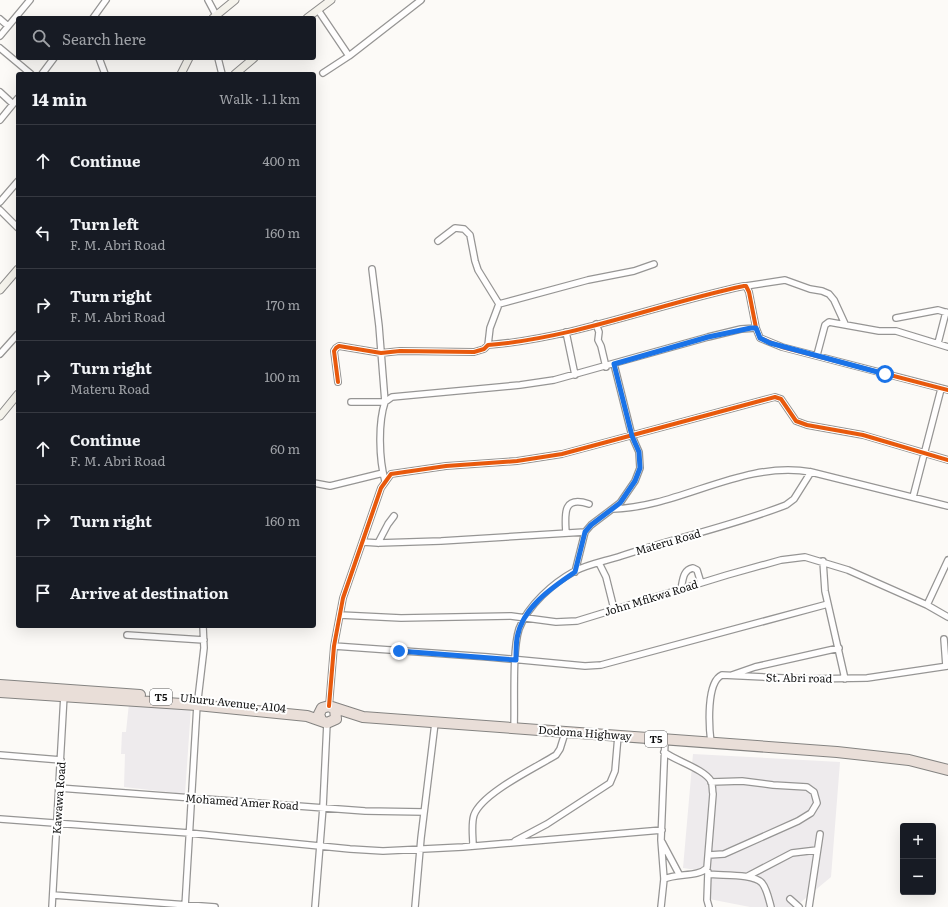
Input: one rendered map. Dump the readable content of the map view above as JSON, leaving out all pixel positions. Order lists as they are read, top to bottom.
{
  "streets": {
    "highway": ["T5", "Uhuru Avenue, A104", "Dodoma Highway"],
    "street": [
      "Materu Road",
      "John Mfikwa Road",
      "St. Abri road",
      "Kawawa Road",
      "Mohamed Amer Road"
    ]
  },
  "crossings": [
    ["Materu Road", "John Mfikwa Road"],
    ["St. Abri road", "Dodoma Highway"],
    ["T5", "Uhuru Avenue, A104"],
    ["T5", "Dodoma Highway"],
    ["Uhuru Avenue, A104", "Kawawa Road"],
    ["Kawawa Road", "Mohamed Amer Road"]
  ],
  "page": {
    "search": "Search here",
    "heading": ["14 min", "Walk · 1.1 km"],
    "list": [
      ["Continue", "400 m"],
      ["Turn left", "F. M. Abri Road", "160 m"],
      ["Turn right", "F. M. Abri Road", "170 m"],
      ["Turn right", "Materu Road", "100 m"],
      ["Continue", "F. M. Abri Road", "60 m"],
      ["Turn right", "160 m"],
      "Arrive at destination"
    ],
    "map_buttons": ["+", "−"]
  }
}
